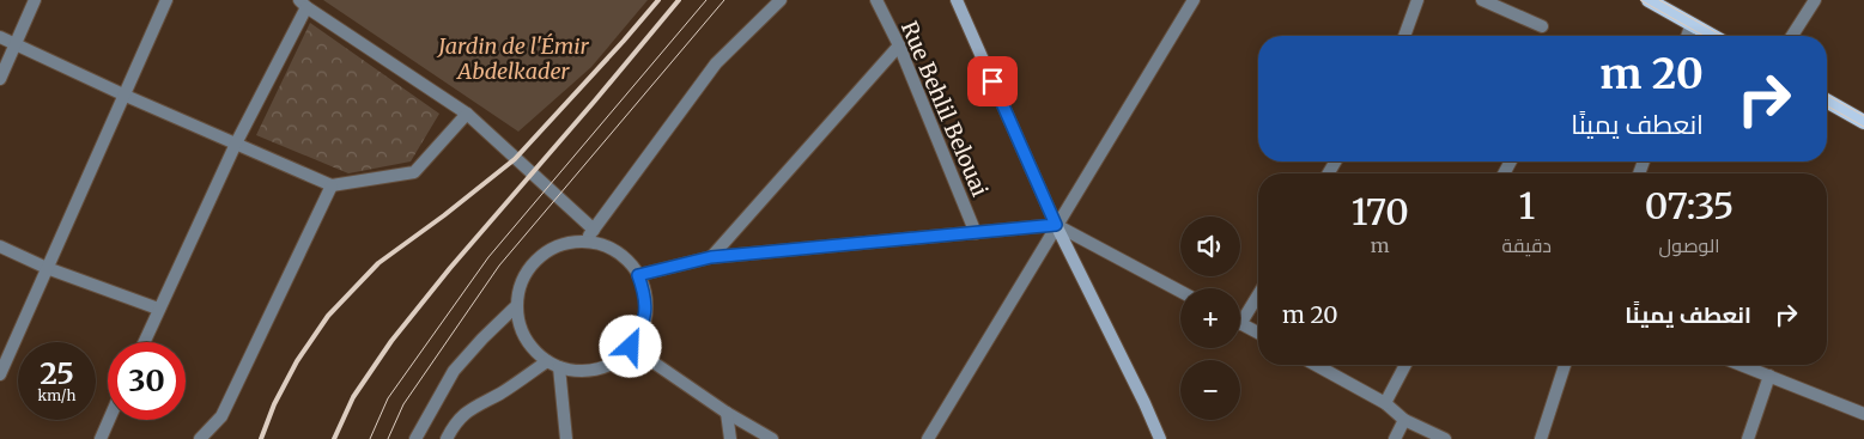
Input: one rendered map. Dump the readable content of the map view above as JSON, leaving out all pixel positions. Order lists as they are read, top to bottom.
{
  "streets": {
    "street": ["Rue Behlil Belouai"]
  },
  "parks": ["Jardin de l'Émir Abdelkader"],
  "page": {
    "turn": ["20 m", "انعطف يمينًا"],
    "eta": [
      "07:35",
      "الوصول",
      "1",
      "دقيقة",
      "170",
      "m"
    ],
    "map_buttons": ["+", "−"],
    "list": [
      {
        "name": "انعطف يمينًا",
        "value": "20 m"
      }
    ],
    "speed": "25 km/h",
    "limit": "30"
  }
}
